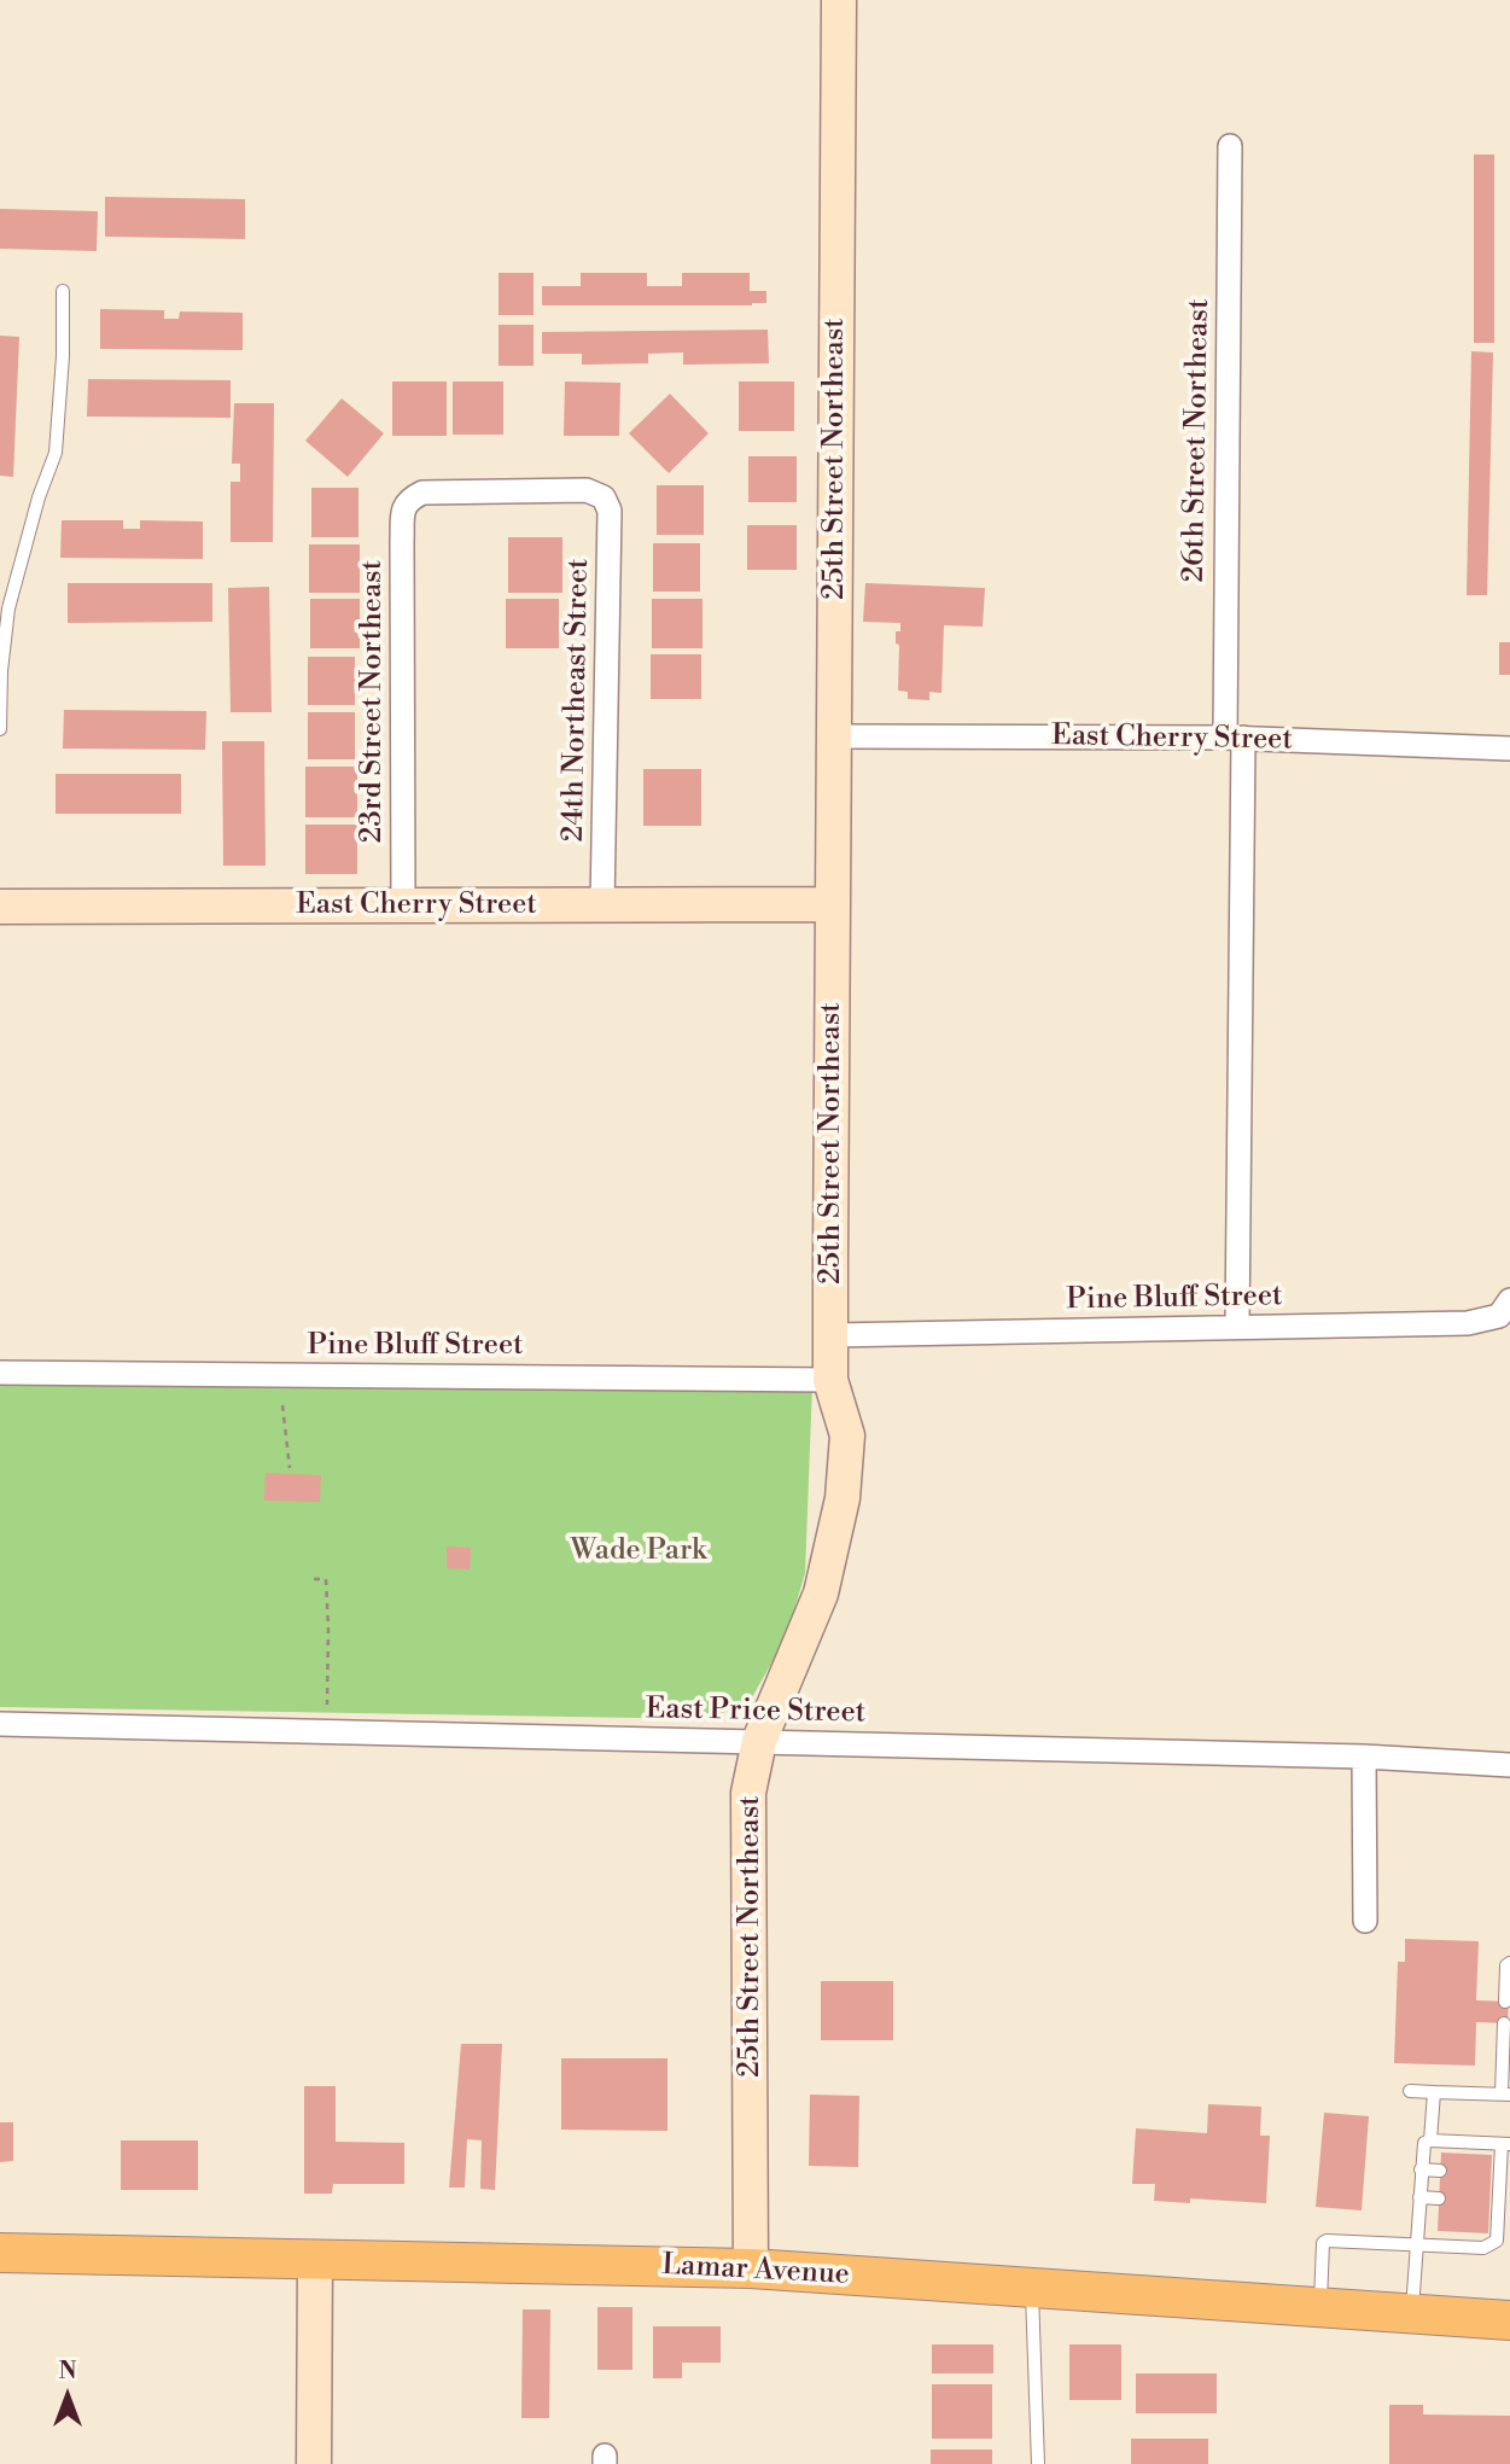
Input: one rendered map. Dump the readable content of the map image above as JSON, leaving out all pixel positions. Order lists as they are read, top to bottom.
{
  "streets": {
    "main road": ["Lamar Avenue"],
    "street": [
      "26th Street Northeast",
      "25th Street Northeast",
      "24th Northeast Street",
      "23rd Street Northeast",
      "East Cherry Street",
      "Pine Bluff Street",
      "East Price Street"
    ]
  },
  "crossings": [
    ["26th Street Northeast", "East Cherry Street"],
    ["26th Street Northeast", "Pine Bluff Street"],
    ["25th Street Northeast", "East Cherry Street"],
    ["25th Street Northeast", "Pine Bluff Street"],
    ["25th Street Northeast", "East Price Street"],
    ["25th Street Northeast", "Lamar Avenue"],
    ["24th Northeast Street", "23rd Street Northeast"],
    ["24th Northeast Street", "East Cherry Street"],
    ["23rd Street Northeast", "East Cherry Street"]
  ],
  "parks": ["Wade Park"],
  "north": "top"
}
